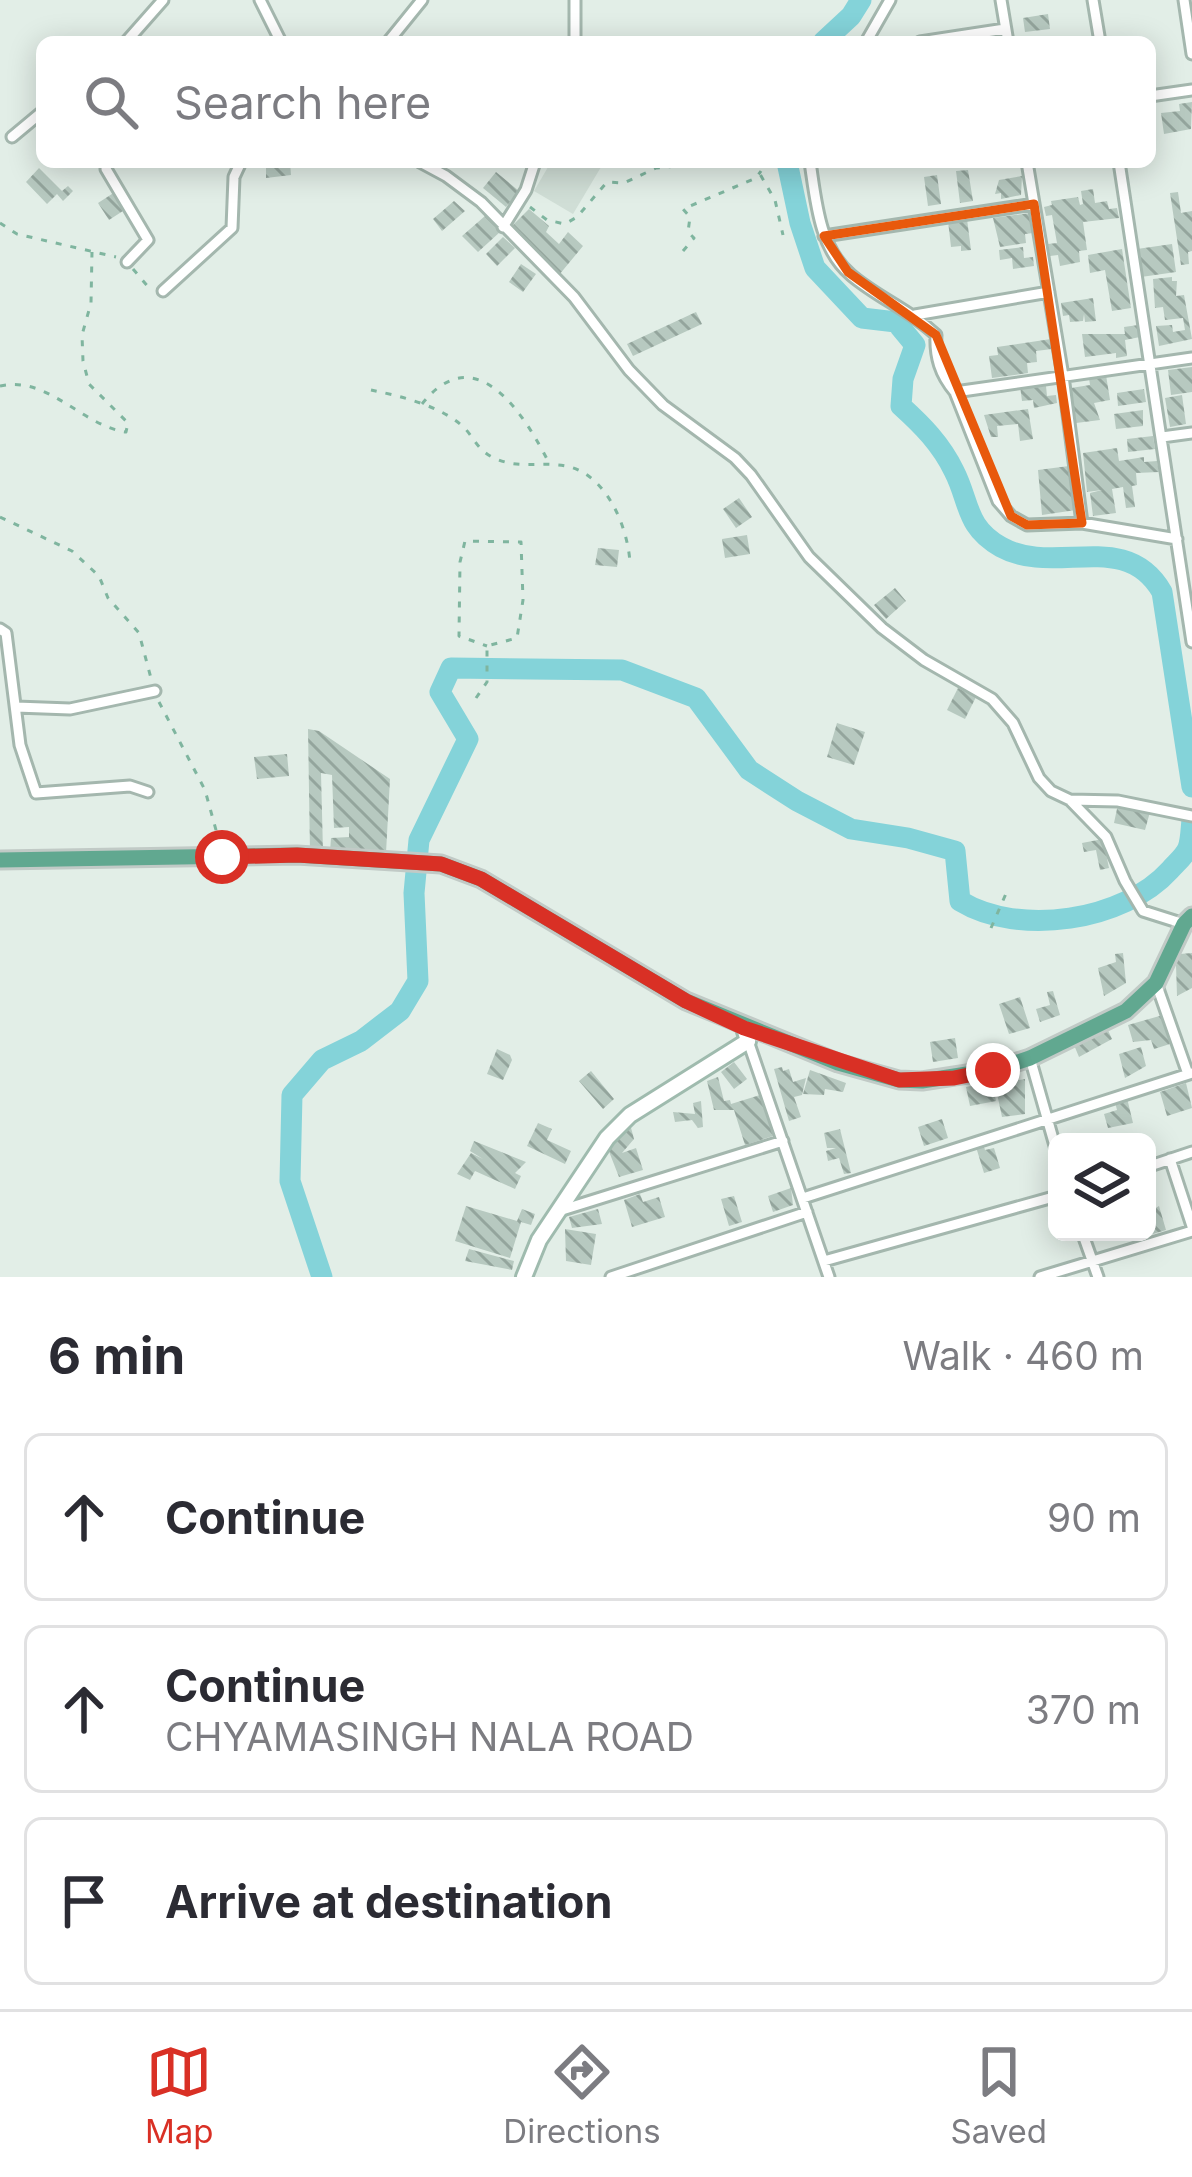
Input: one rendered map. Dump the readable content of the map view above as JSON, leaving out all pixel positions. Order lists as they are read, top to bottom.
{
  "page": {
    "search": "Search here",
    "heading": ["6 min", "Walk · 460 m"],
    "list": [
      ["Continue", "90 m"],
      ["Continue", "CHYAMASINGH NALA ROAD", "370 m"],
      "Arrive at destination"
    ],
    "nav": ["Map", "Directions", "Saved"]
  }
}
